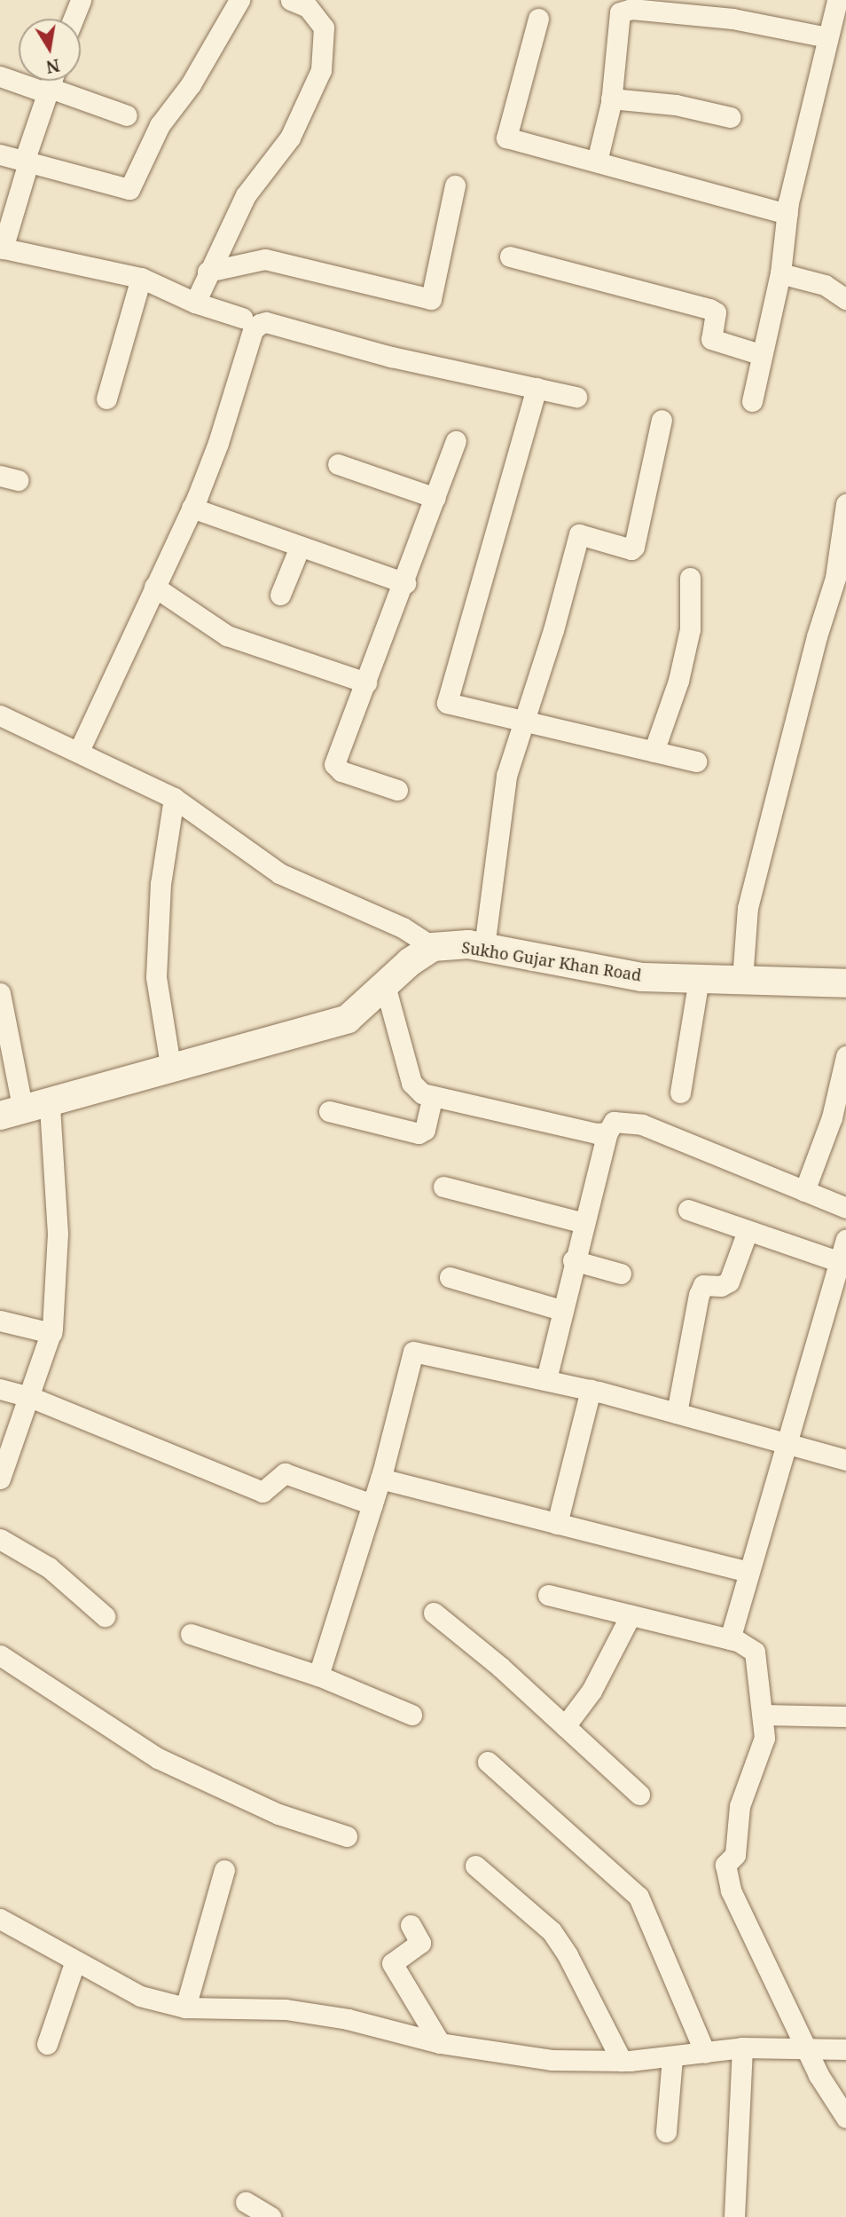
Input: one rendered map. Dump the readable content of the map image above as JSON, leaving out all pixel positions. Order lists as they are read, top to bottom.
{
  "streets": {
    "main road": ["Sukho Gujar Khan Road"]
  },
  "north": "bottom"
}
